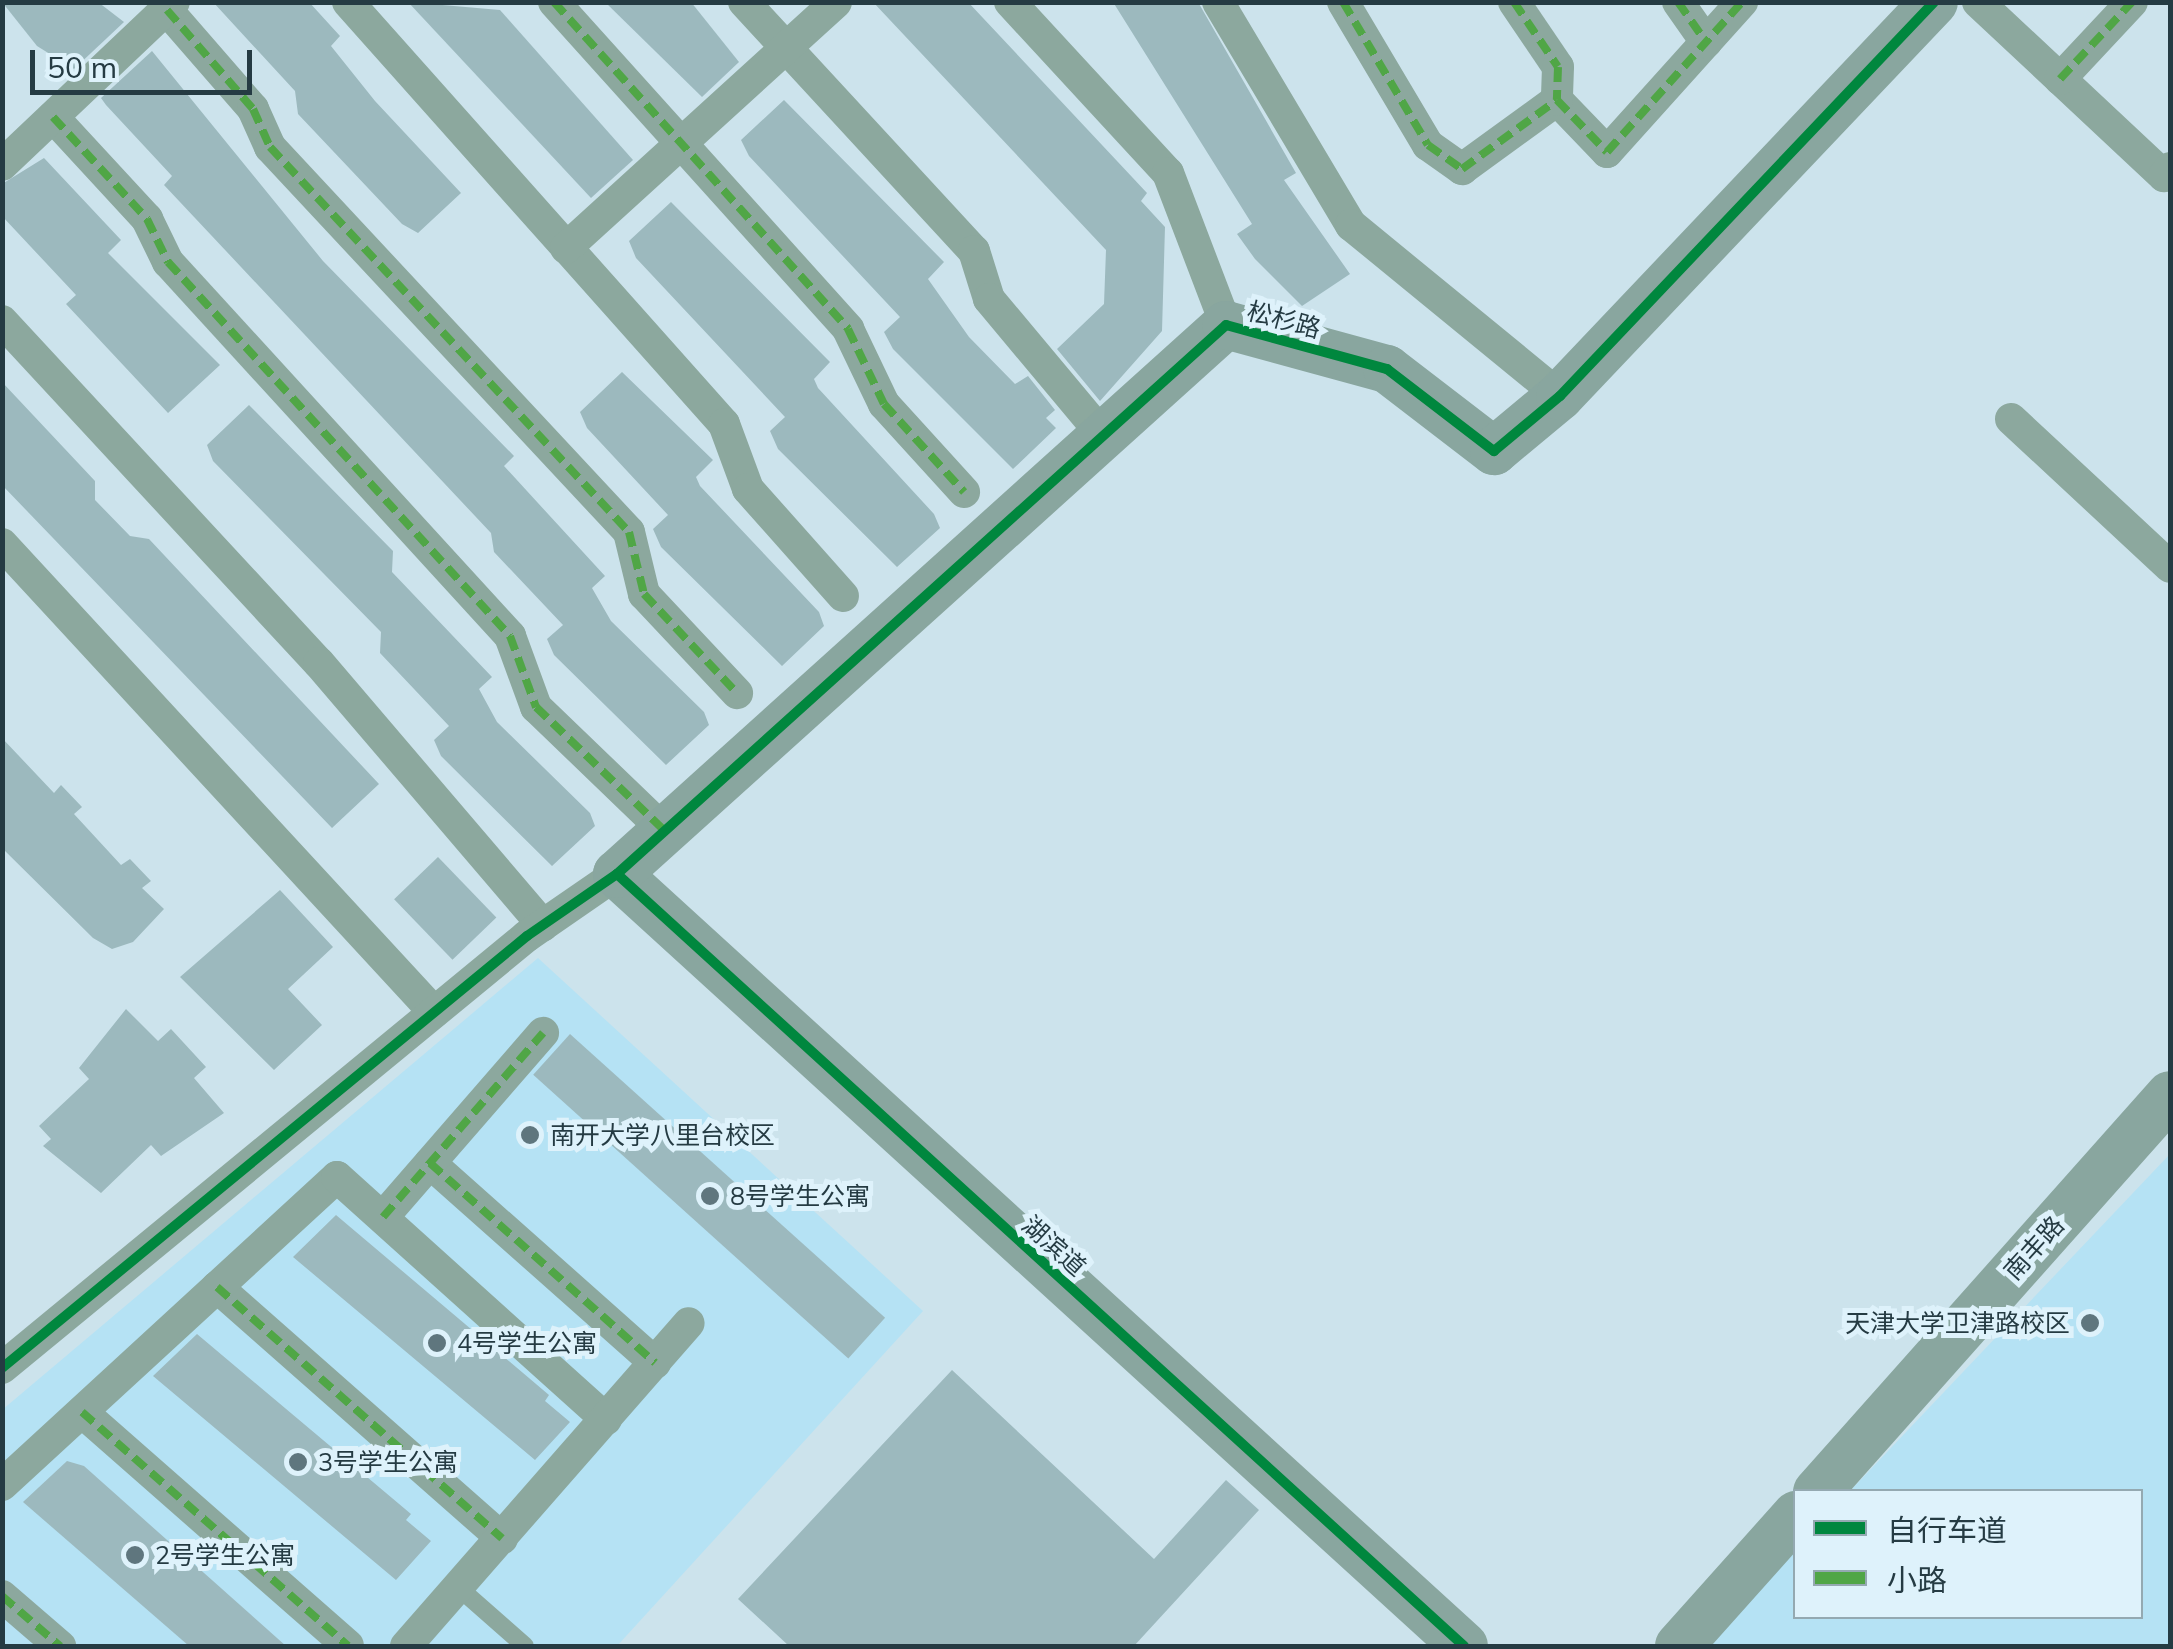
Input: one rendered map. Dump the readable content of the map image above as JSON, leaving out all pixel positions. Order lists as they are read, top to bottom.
{
  "streets": {
    "street": ["松杉路", "湖滨道", "南丰路"]
  },
  "crossings": [
    ["松杉路", "湖滨道"]
  ],
  "places": [
    "南开大学八里台校区",
    "8号学生公寓",
    "天津大学卫津路校区",
    "4号学生公寓",
    "3号学生公寓",
    "2号学生公寓"
  ],
  "legend": ["自行车道", "小路"],
  "scale_bar": "50 m"
}
